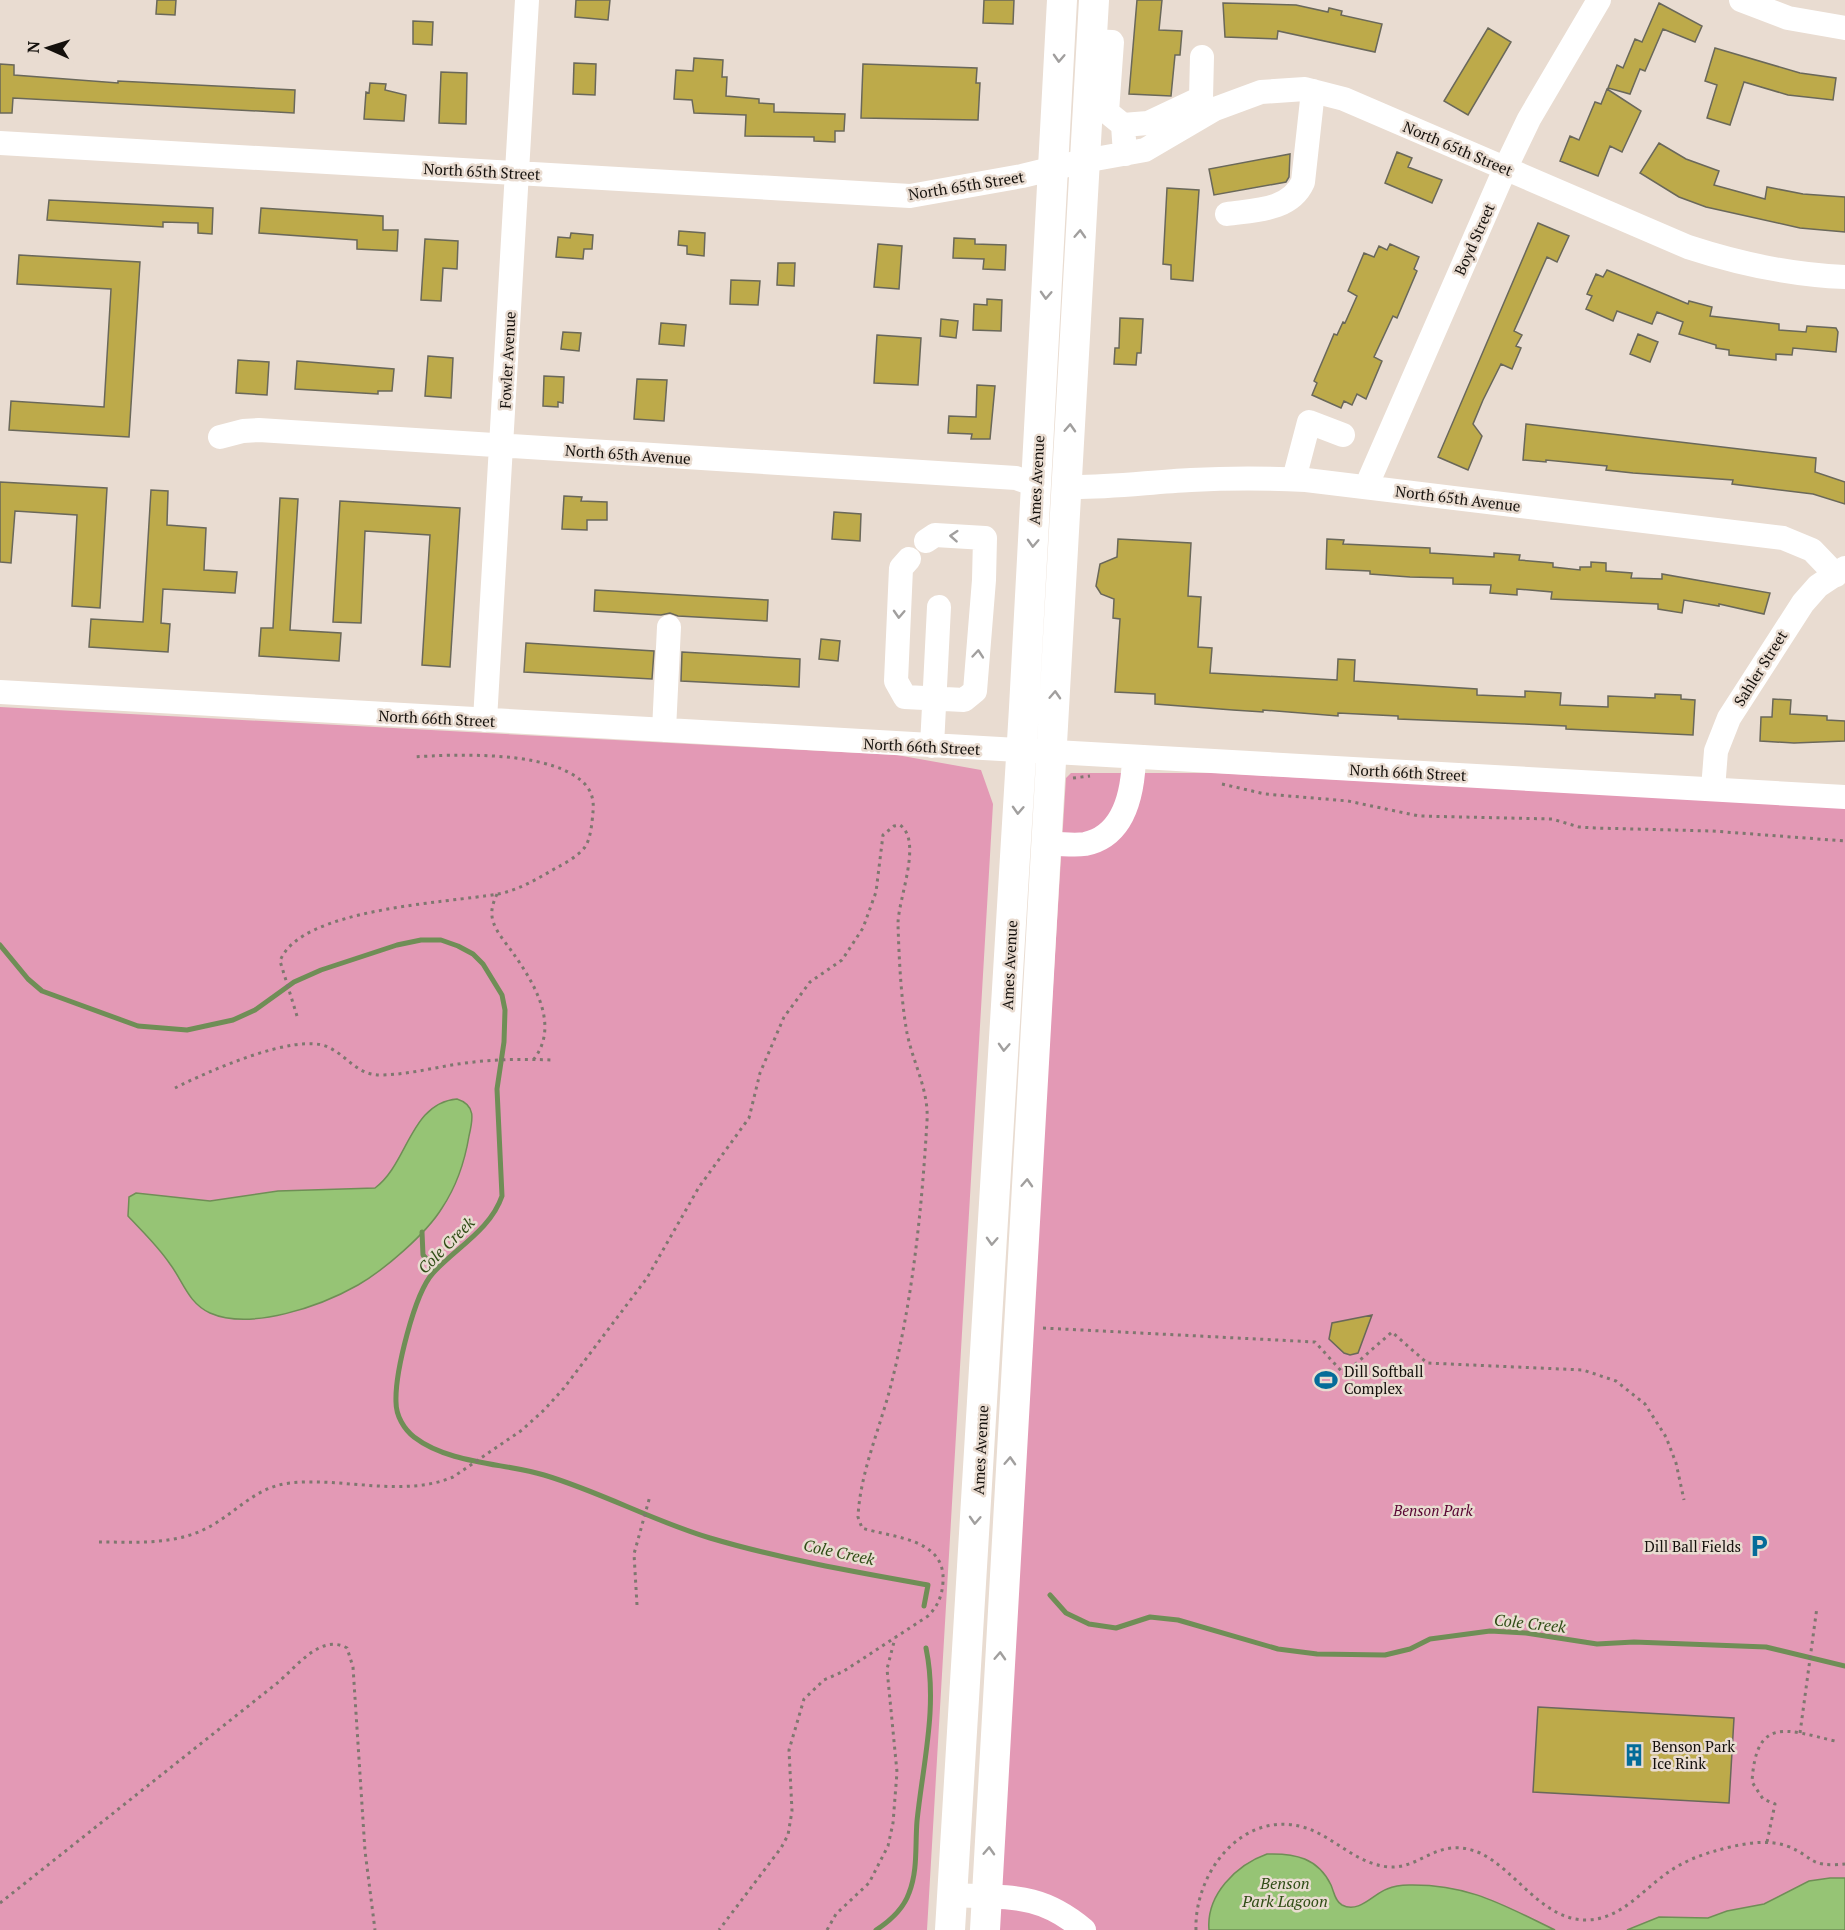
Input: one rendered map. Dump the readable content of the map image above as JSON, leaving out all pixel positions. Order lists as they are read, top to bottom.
{
  "streets": {
    "main road": ["Ames Avenue"],
    "street": [
      "North 65th Street",
      "Boyd Street",
      "Fowler Avenue",
      "North 65th Avenue",
      "Sahler Street",
      "North 66th Street"
    ]
  },
  "crossings": [
    ["North 65th Street", "Boyd Street"],
    ["North 65th Street", "Fowler Avenue"],
    ["North 65th Street", "Ames Avenue"],
    ["Boyd Street", "North 65th Avenue"],
    ["Fowler Avenue", "North 65th Avenue"],
    ["Fowler Avenue", "North 66th Street"],
    ["North 65th Avenue", "Ames Avenue"],
    ["North 65th Avenue", "Sahler Street"],
    ["Ames Avenue", "North 66th Street"],
    ["Sahler Street", "North 66th Street"]
  ],
  "water": ["Cole Creek", "Benson Park Lagoon"],
  "parks": ["Benson Park"],
  "places": {
    "sports": ["Dill Softball Complex"],
    "parking": ["Dill Ball Fields"],
    "building": ["Benson Park Ice Rink"]
  },
  "north": "left"
}
